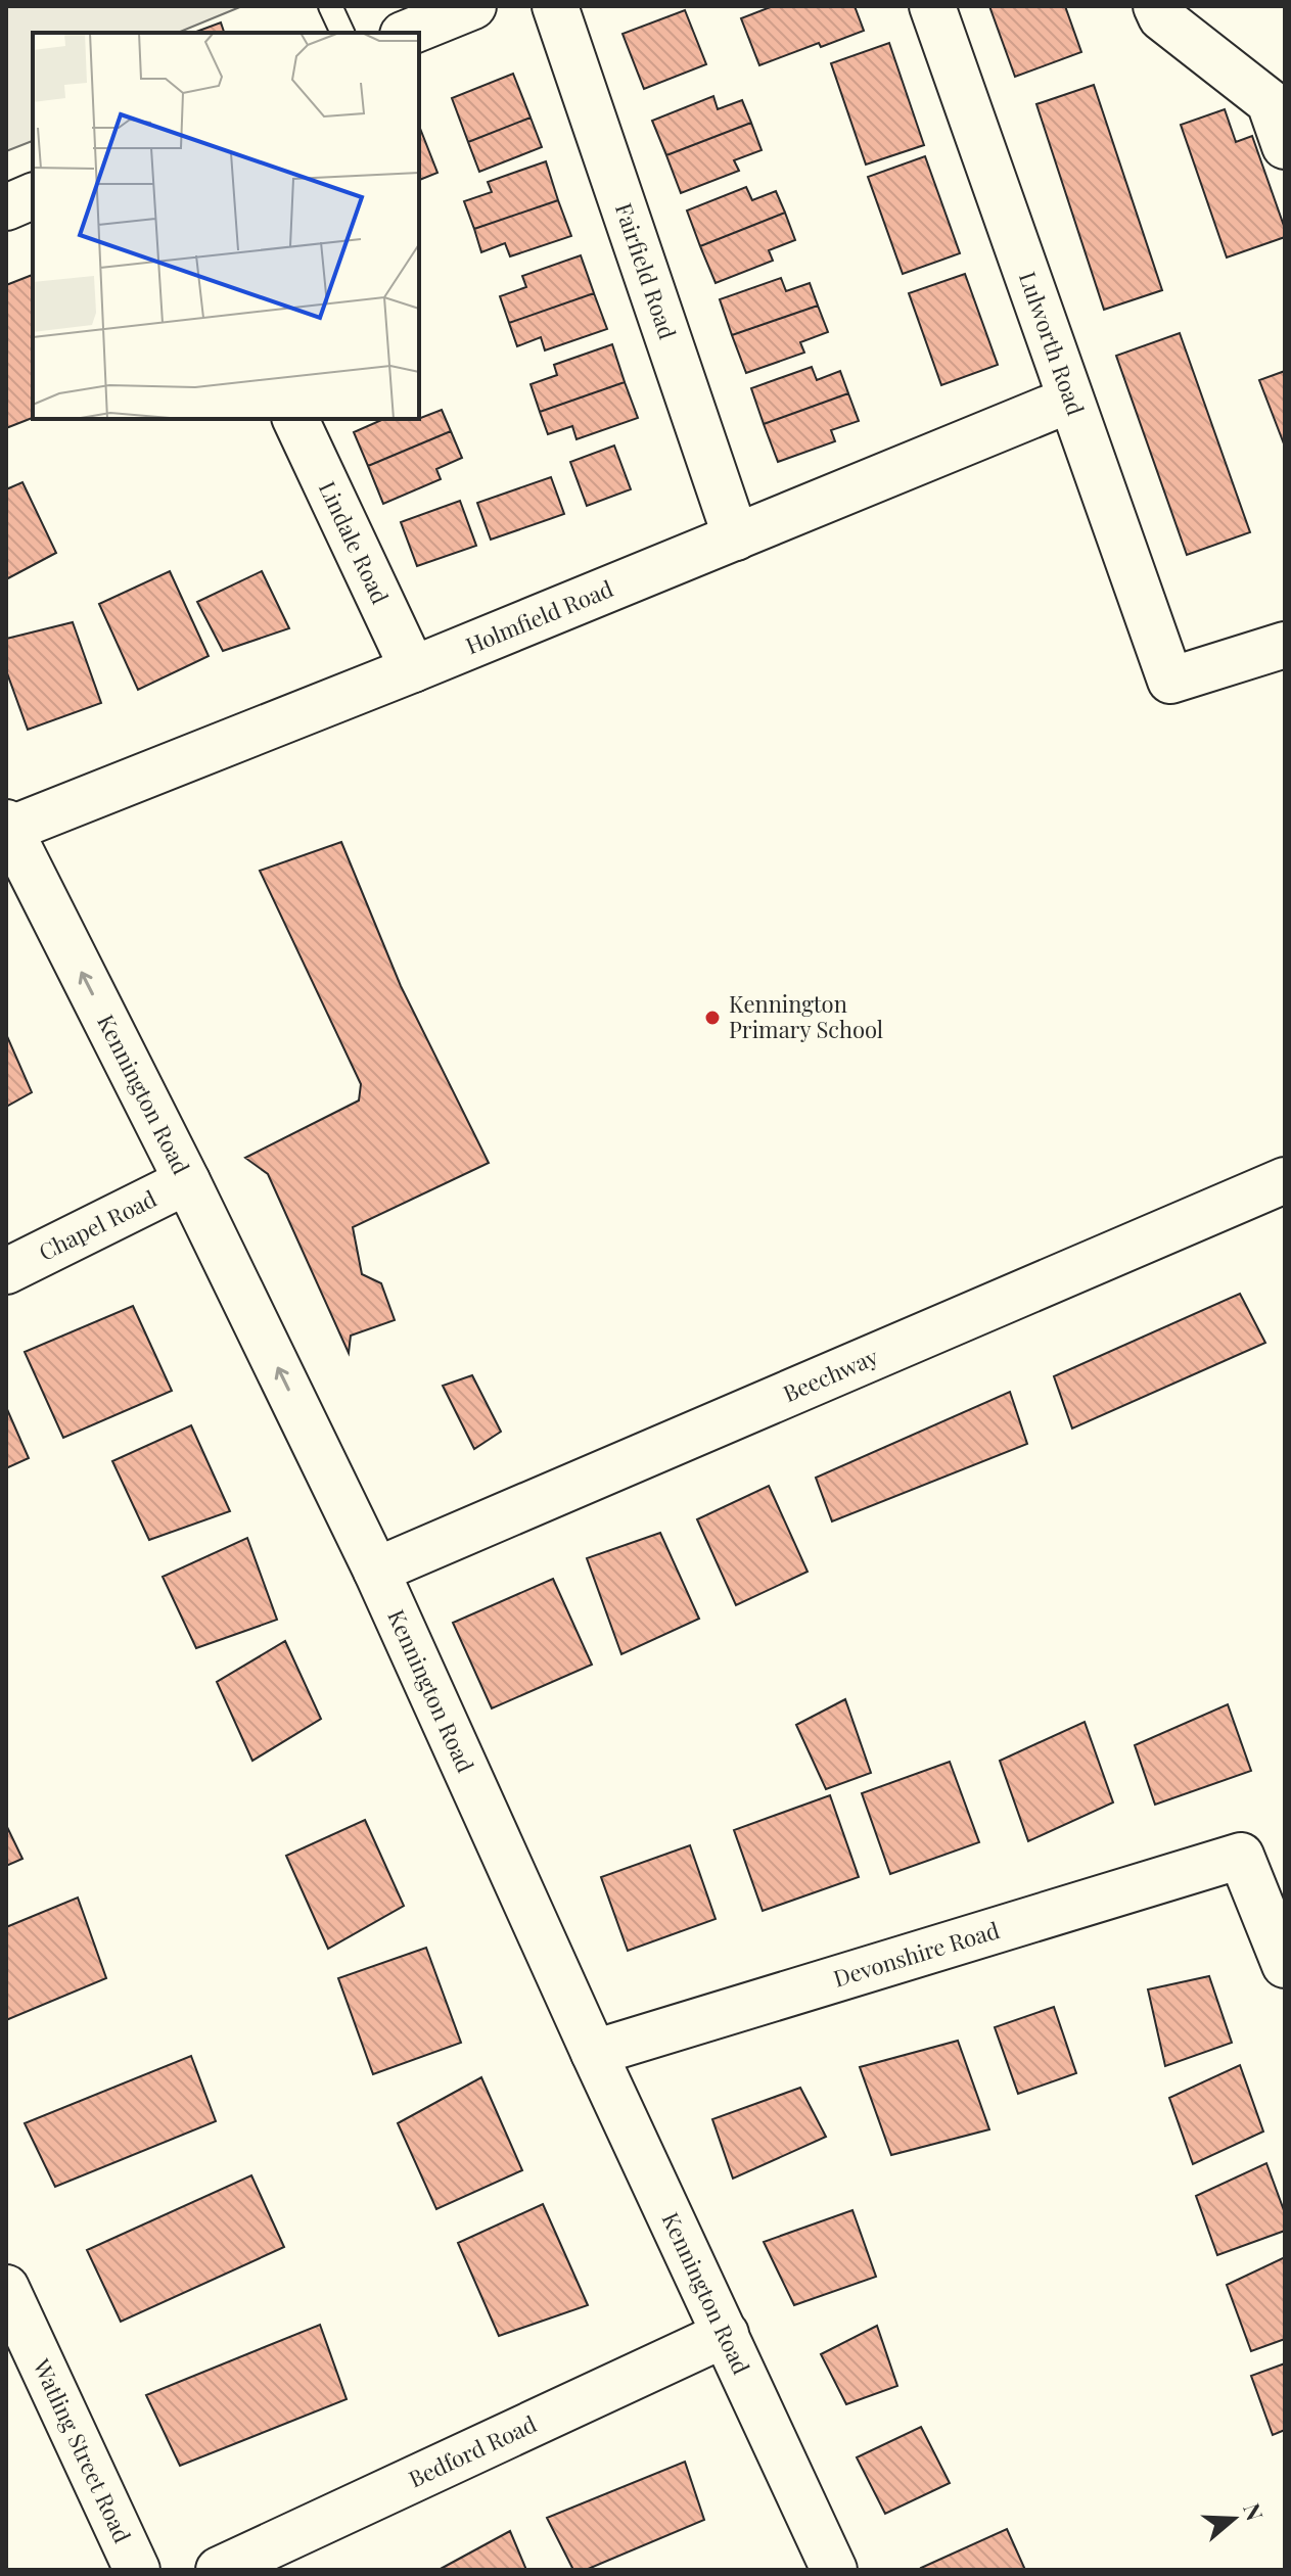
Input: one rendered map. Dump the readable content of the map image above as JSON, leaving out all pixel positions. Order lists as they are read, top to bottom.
{
  "streets": {
    "street": [
      "Fairfield Road",
      "Lulworth Road",
      "Lindale Road",
      "Holmfield Road",
      "Kennington Road",
      "Chapel Road",
      "Beechway",
      "Devonshire Road",
      "Watling Street Road",
      "Bedford Road"
    ]
  },
  "crossings": [
    ["Fairfield Road", "Holmfield Road"],
    ["Lulworth Road", "Holmfield Road"],
    ["Lindale Road", "Holmfield Road"],
    ["Holmfield Road", "Kennington Road"],
    ["Kennington Road", "Chapel Road"],
    ["Kennington Road", "Beechway"],
    ["Kennington Road", "Devonshire Road"],
    ["Kennington Road", "Bedford Road"]
  ],
  "one_way": ["Kennington Road"],
  "places": ["Kennington Primary School"],
  "north": "right"
}
